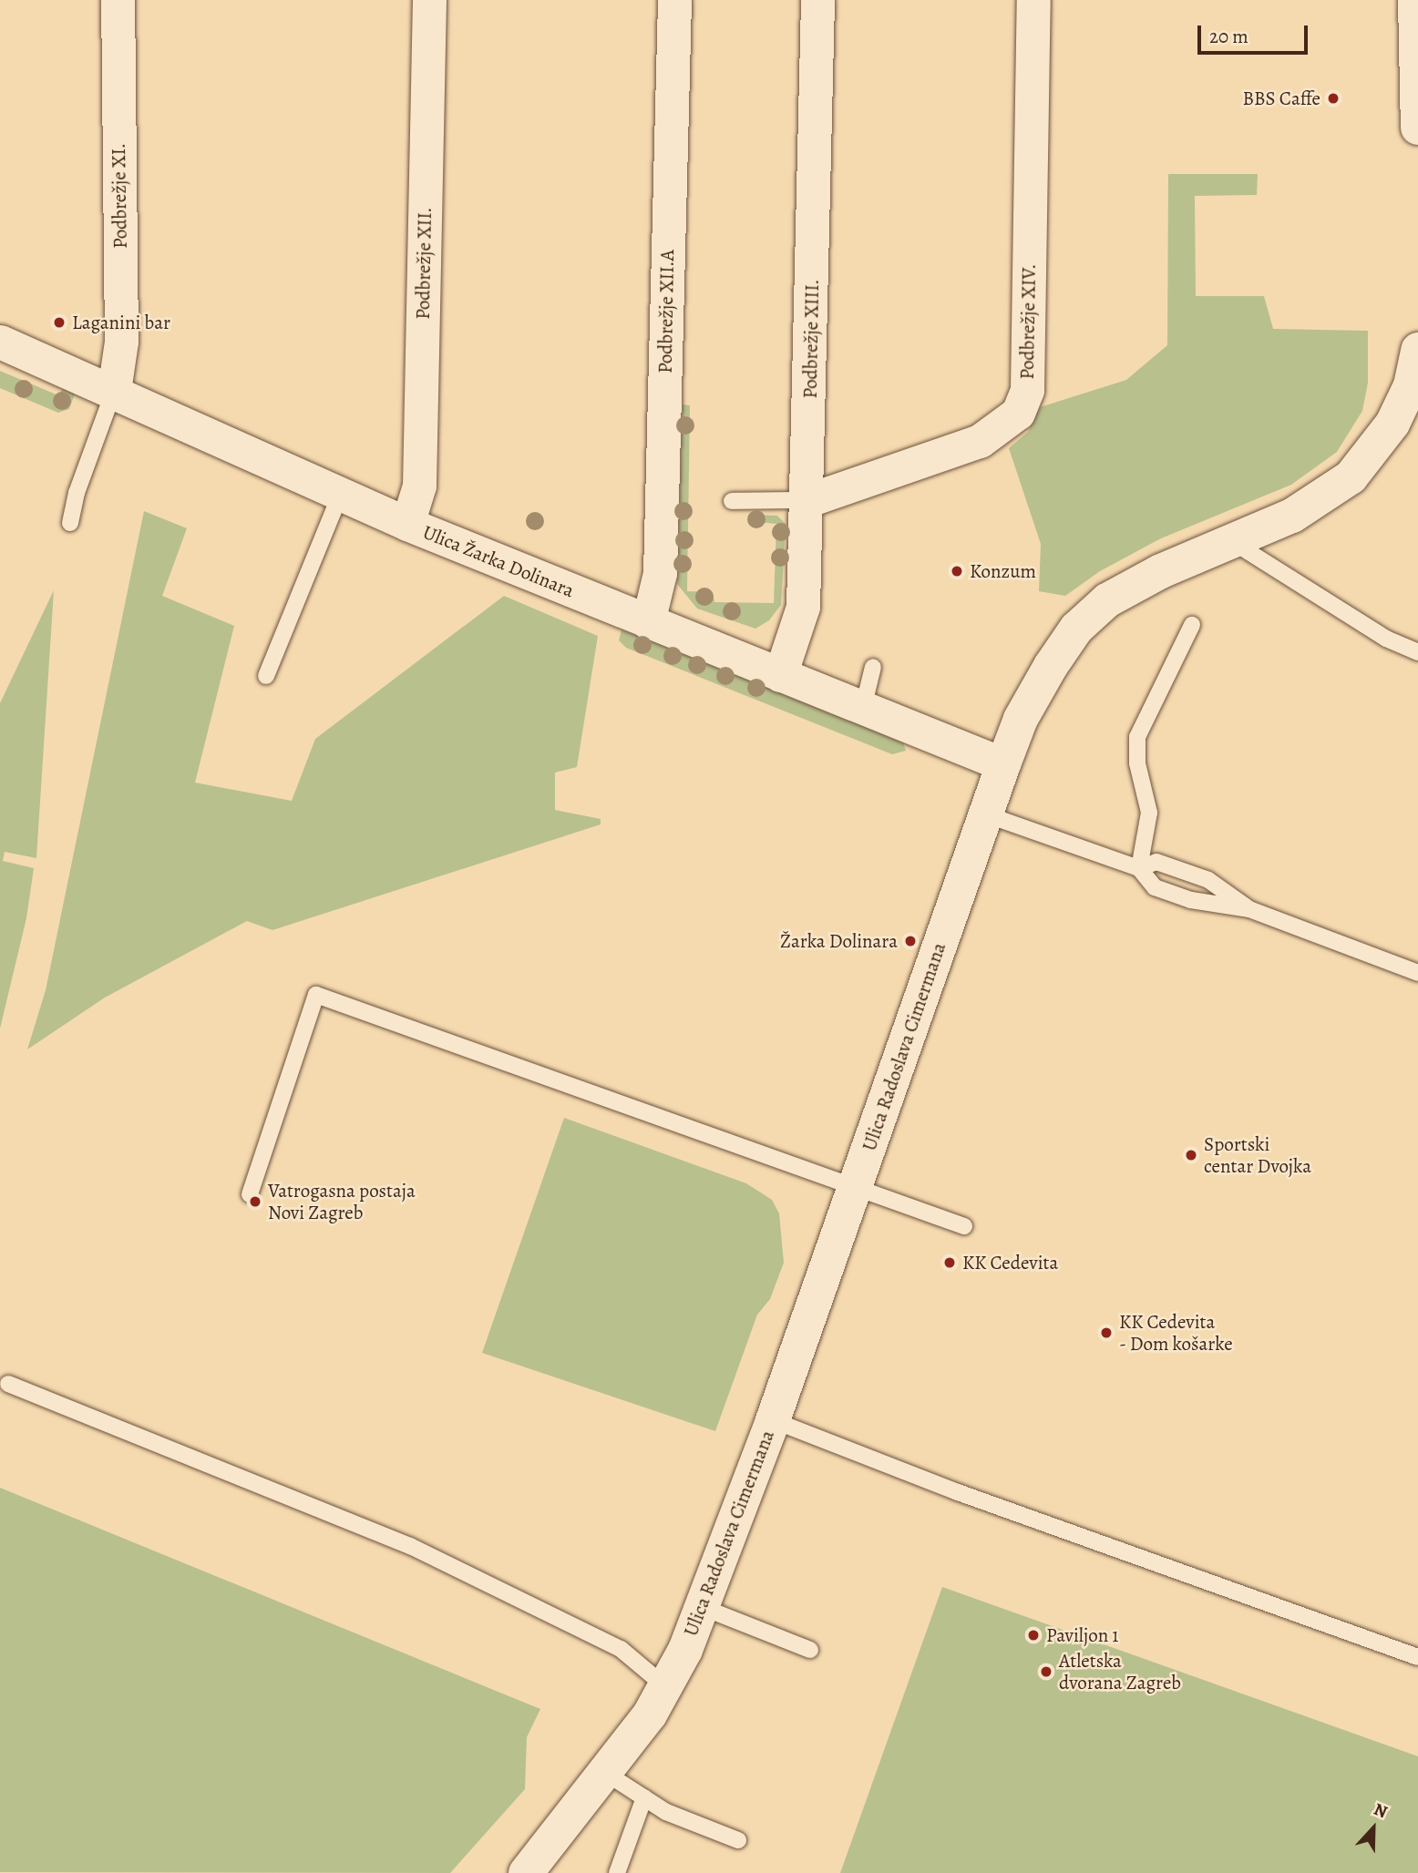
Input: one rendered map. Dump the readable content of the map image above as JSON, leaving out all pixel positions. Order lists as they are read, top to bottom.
{
  "streets": {
    "street": [
      "Podbrežje XI.",
      "Podbrežje XII.",
      "Podbrežje XII.A",
      "Podbrežje XIV.",
      "Podbrežje XIII.",
      "Ulica Žarka Dolinara",
      "Ulica Radoslava Cimermana"
    ]
  },
  "crossings": [
    ["Podbrežje XI.", "Ulica Žarka Dolinara"],
    ["Podbrežje XII.", "Ulica Žarka Dolinara"],
    ["Podbrežje XII.A", "Ulica Žarka Dolinara"],
    ["Podbrežje XIV.", "Podbrežje XIII."],
    ["Podbrežje XIII.", "Ulica Žarka Dolinara"],
    ["Ulica Žarka Dolinara", "Ulica Radoslava Cimermana"]
  ],
  "places": [
    "BBS Caffe",
    "Laganini bar",
    "Konzum",
    "Žarka Dolinara",
    "Sportski centar Dvojka",
    "Vatrogasna postaja Novi Zagreb",
    "KK Cedevita",
    "KK Cedevita - Dom košarke",
    "Paviljon 1",
    "Atletska dvorana Zagreb"
  ],
  "scale_bar": "20 m",
  "north": "top"
}
